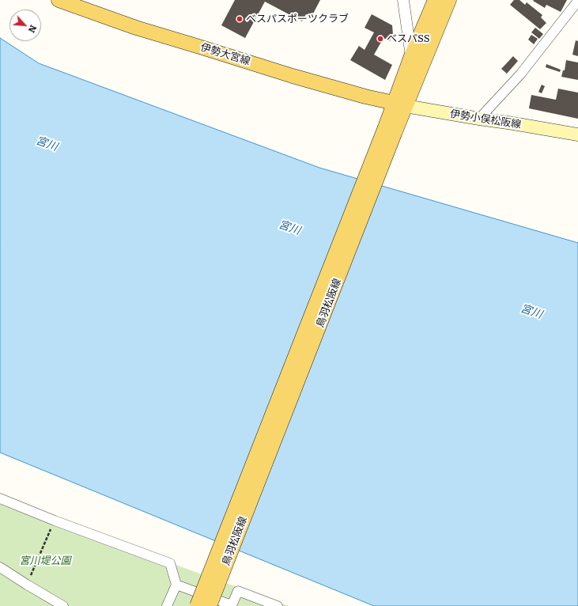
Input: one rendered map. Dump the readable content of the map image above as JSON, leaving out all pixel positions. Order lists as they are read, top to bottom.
{
  "streets": {
    "main road": ["伊勢大宮線", "伊勢小俣松阪線", "鳥羽松阪線"]
  },
  "crossings": [
    ["伊勢大宮線", "伊勢小俣松阪線"],
    ["伊勢大宮線", "鳥羽松阪線"],
    ["伊勢小俣松阪線", "鳥羽松阪線"]
  ],
  "water": ["宮川"],
  "parks": ["宮川堤公園"],
  "places": ["ベスパスポーツクラブ", "ベスパSS"],
  "north": "bottom right"
}
